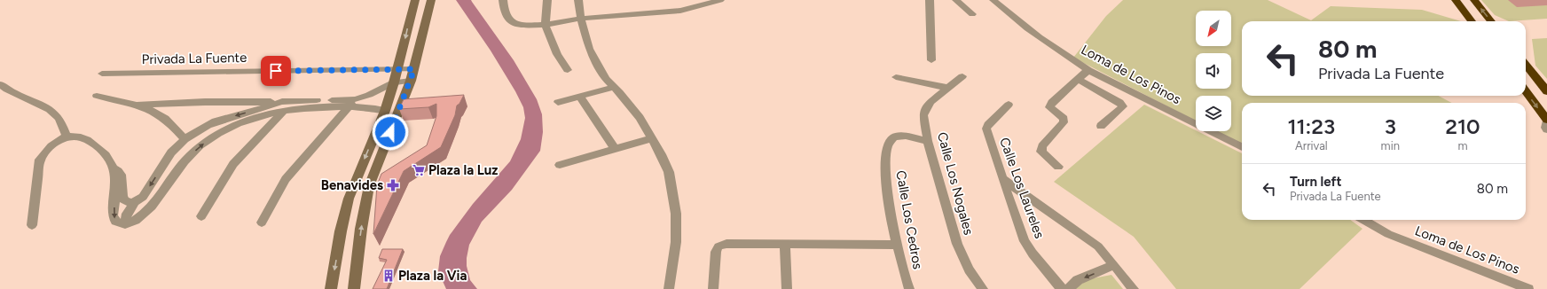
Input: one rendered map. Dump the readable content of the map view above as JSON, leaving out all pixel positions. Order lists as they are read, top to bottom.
{
  "streets": {
    "street": [
      "Privada La Fuente",
      "Loma de Los Pinos",
      "Calle Los Nogales",
      "Calle Los Laureles",
      "Calle Los Cedros"
    ]
  },
  "crossings": [
    ["Calle Los Nogales", "Calle Los Cedros"]
  ],
  "places": {
    "supermarket": ["Plaza la Luz"],
    "pharmacy": ["Benavides"],
    "building": ["Plaza la Via"]
  },
  "north": "bottom left",
  "page": {
    "turn": ["80 m", "Privada La Fuente"],
    "eta": [
      "11:23",
      "Arrival",
      "3",
      "min",
      "210",
      "m"
    ],
    "list": [
      {
        "name": "Turn left",
        "note": "Privada La Fuente",
        "value": "80 m"
      }
    ]
  }
}
